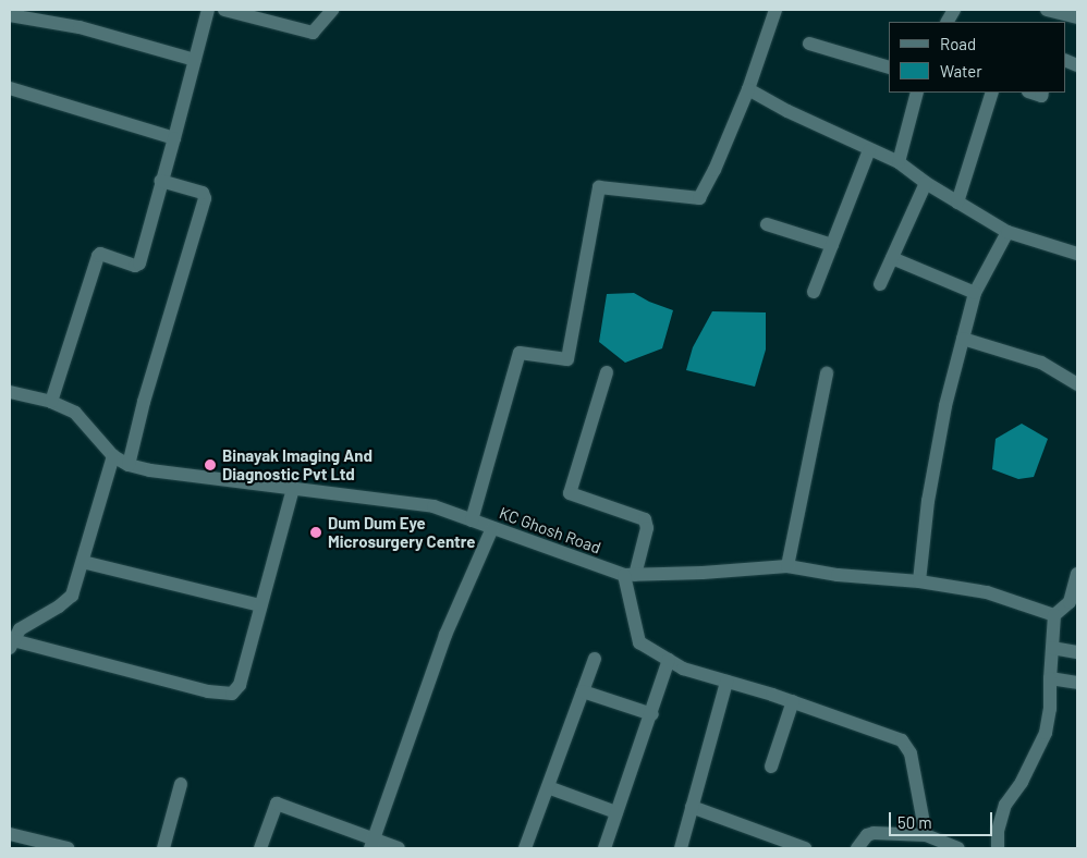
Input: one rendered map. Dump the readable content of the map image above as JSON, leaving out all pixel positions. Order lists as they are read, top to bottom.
{
  "streets": {
    "street": ["KC Ghosh Road"]
  },
  "places": ["Binayak Imaging And Diagnostic Pvt Ltd", "Dum Dum Eye Microsurgery Centre"],
  "legend": ["Road", "Water"],
  "scale_bar": "50 m"
}
